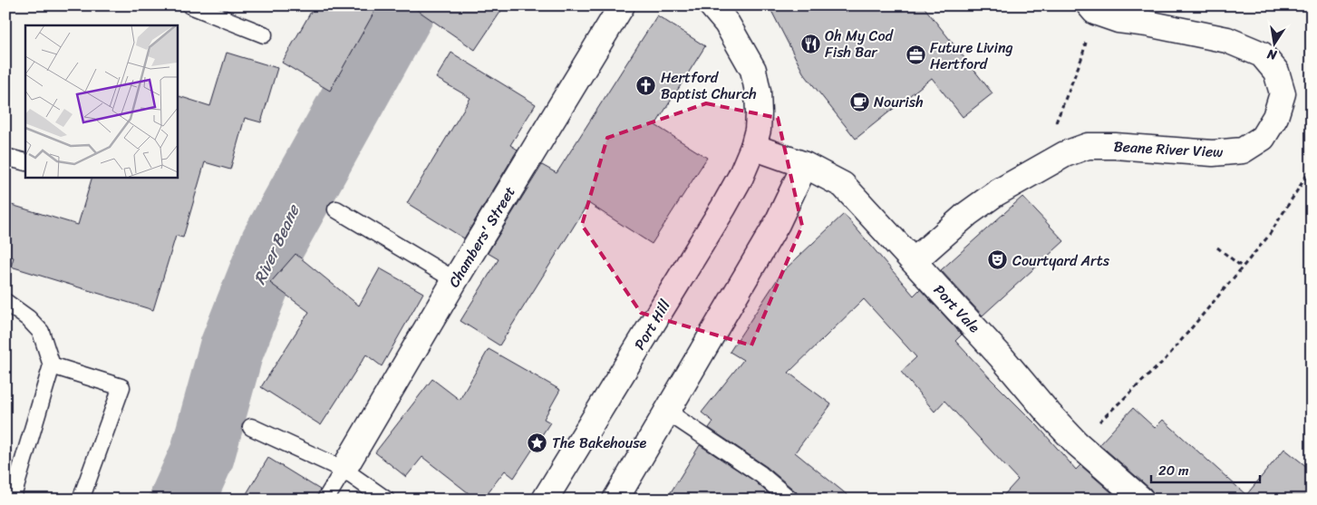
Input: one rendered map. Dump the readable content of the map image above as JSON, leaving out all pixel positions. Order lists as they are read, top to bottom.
{
  "streets": {
    "street": [
      "Beane River View",
      "Chambers' Street",
      "Port Vale",
      "Port Hill"
    ]
  },
  "crossings": [
    ["Beane River View", "Port Vale"],
    ["Port Vale", "Port Hill"]
  ],
  "water": ["River Beane"],
  "places": {
    "restaurant": ["Oh My Cod Fish Bar"],
    "office": ["Future Living Hertford"],
    "church": ["Hertford Baptist Church"],
    "cafe": ["Nourish"],
    "theatre": ["Courtyard Arts"],
    "place": ["The Bakehouse"]
  },
  "scale_bar": "20 m",
  "north": "bottom"
}
